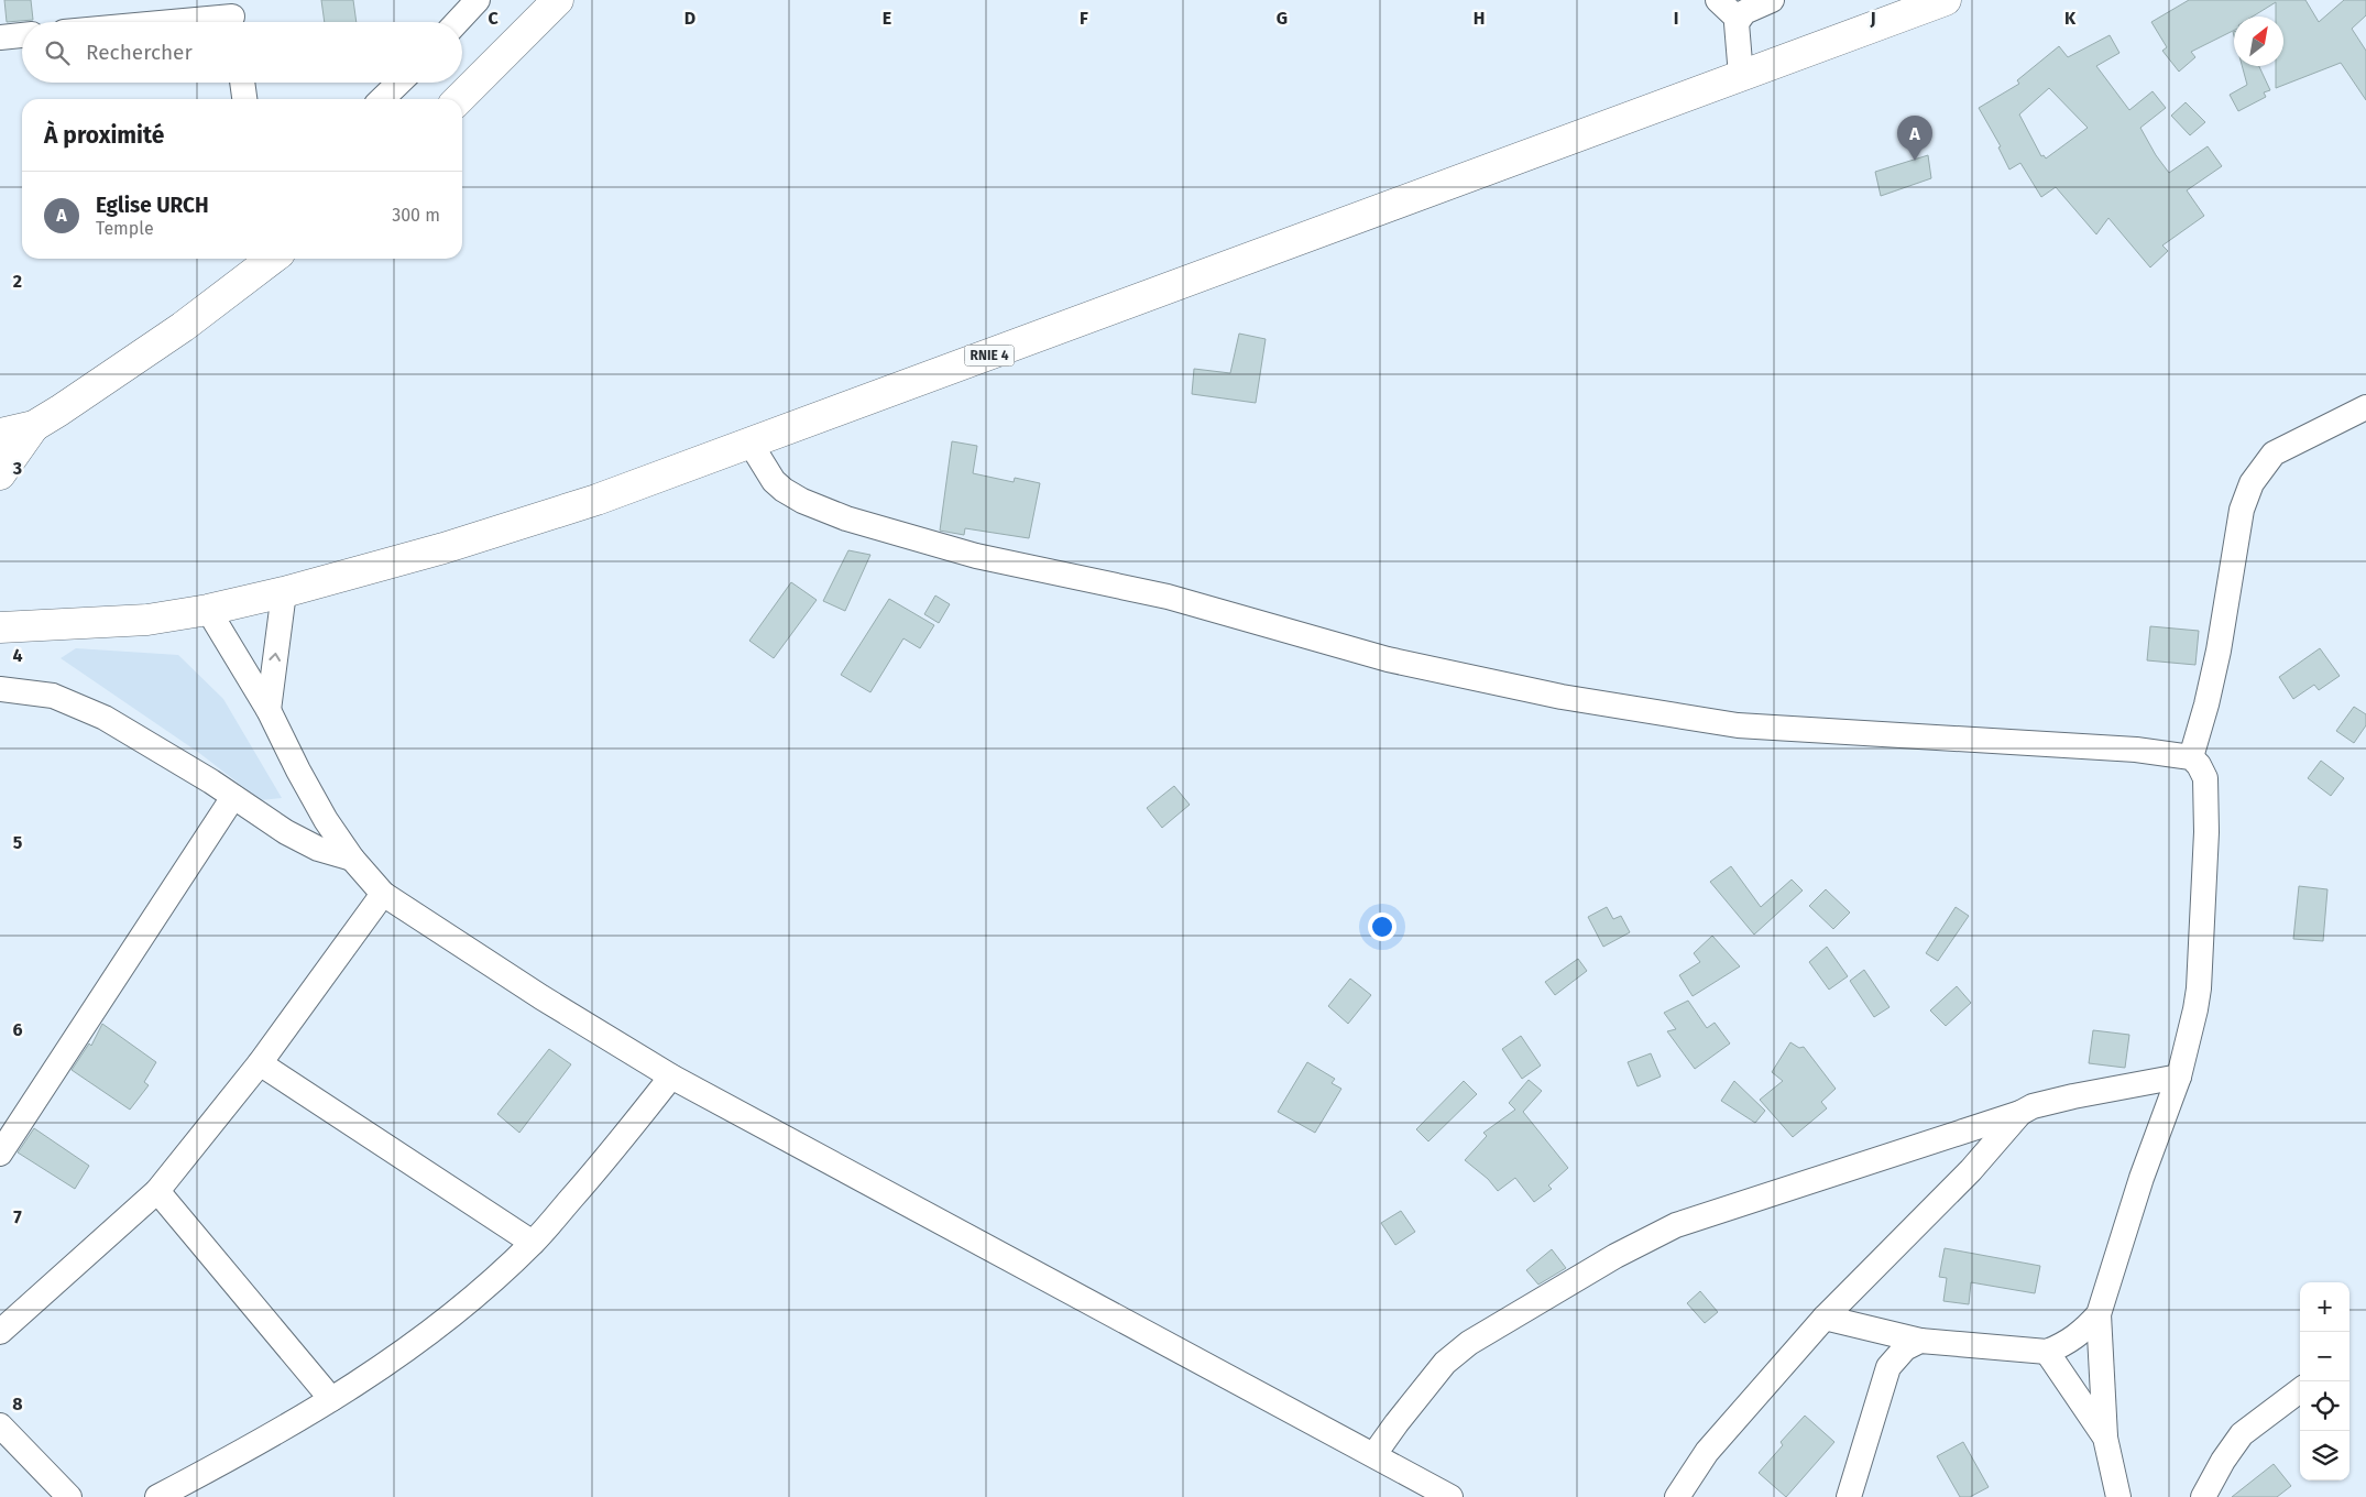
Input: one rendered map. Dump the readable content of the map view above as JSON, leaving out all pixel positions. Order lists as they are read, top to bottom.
{
  "streets": {
    "main road": ["RNIE 4"]
  },
  "north": "top right",
  "page": {
    "search": "Rechercher",
    "heading": "À proximité",
    "pins": "A",
    "list": [
      {
        "mark": "A",
        "name": "Eglise URCH",
        "note": "Temple",
        "value": "300 m"
      }
    ],
    "map_buttons": ["+", "−"]
  },
  "grid": {
    "columns": [
      "C",
      "D",
      "E",
      "F",
      "G",
      "H",
      "I",
      "J",
      "K"
    ],
    "rows": [
      "2",
      "3",
      "4",
      "5",
      "6",
      "7",
      "8"
    ]
  }
}
